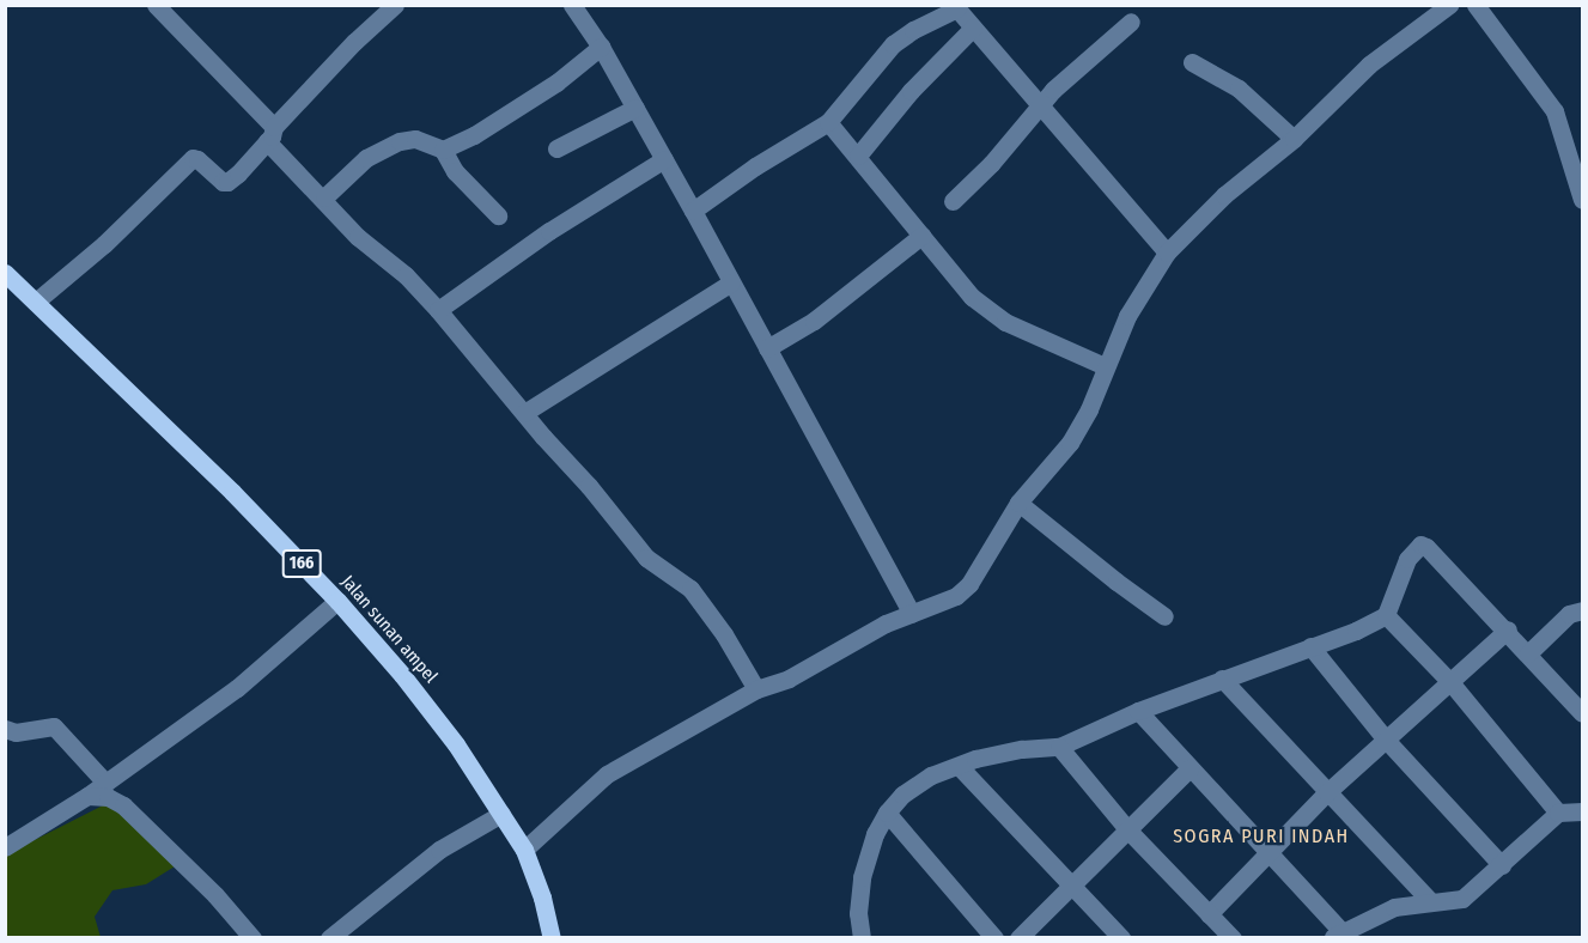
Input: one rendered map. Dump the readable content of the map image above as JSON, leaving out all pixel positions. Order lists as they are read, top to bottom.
{
  "streets": {
    "main road": ["166", "Jalan sunan ampel"]
  },
  "districts": ["SOGRA PURI INDAH"]
}
